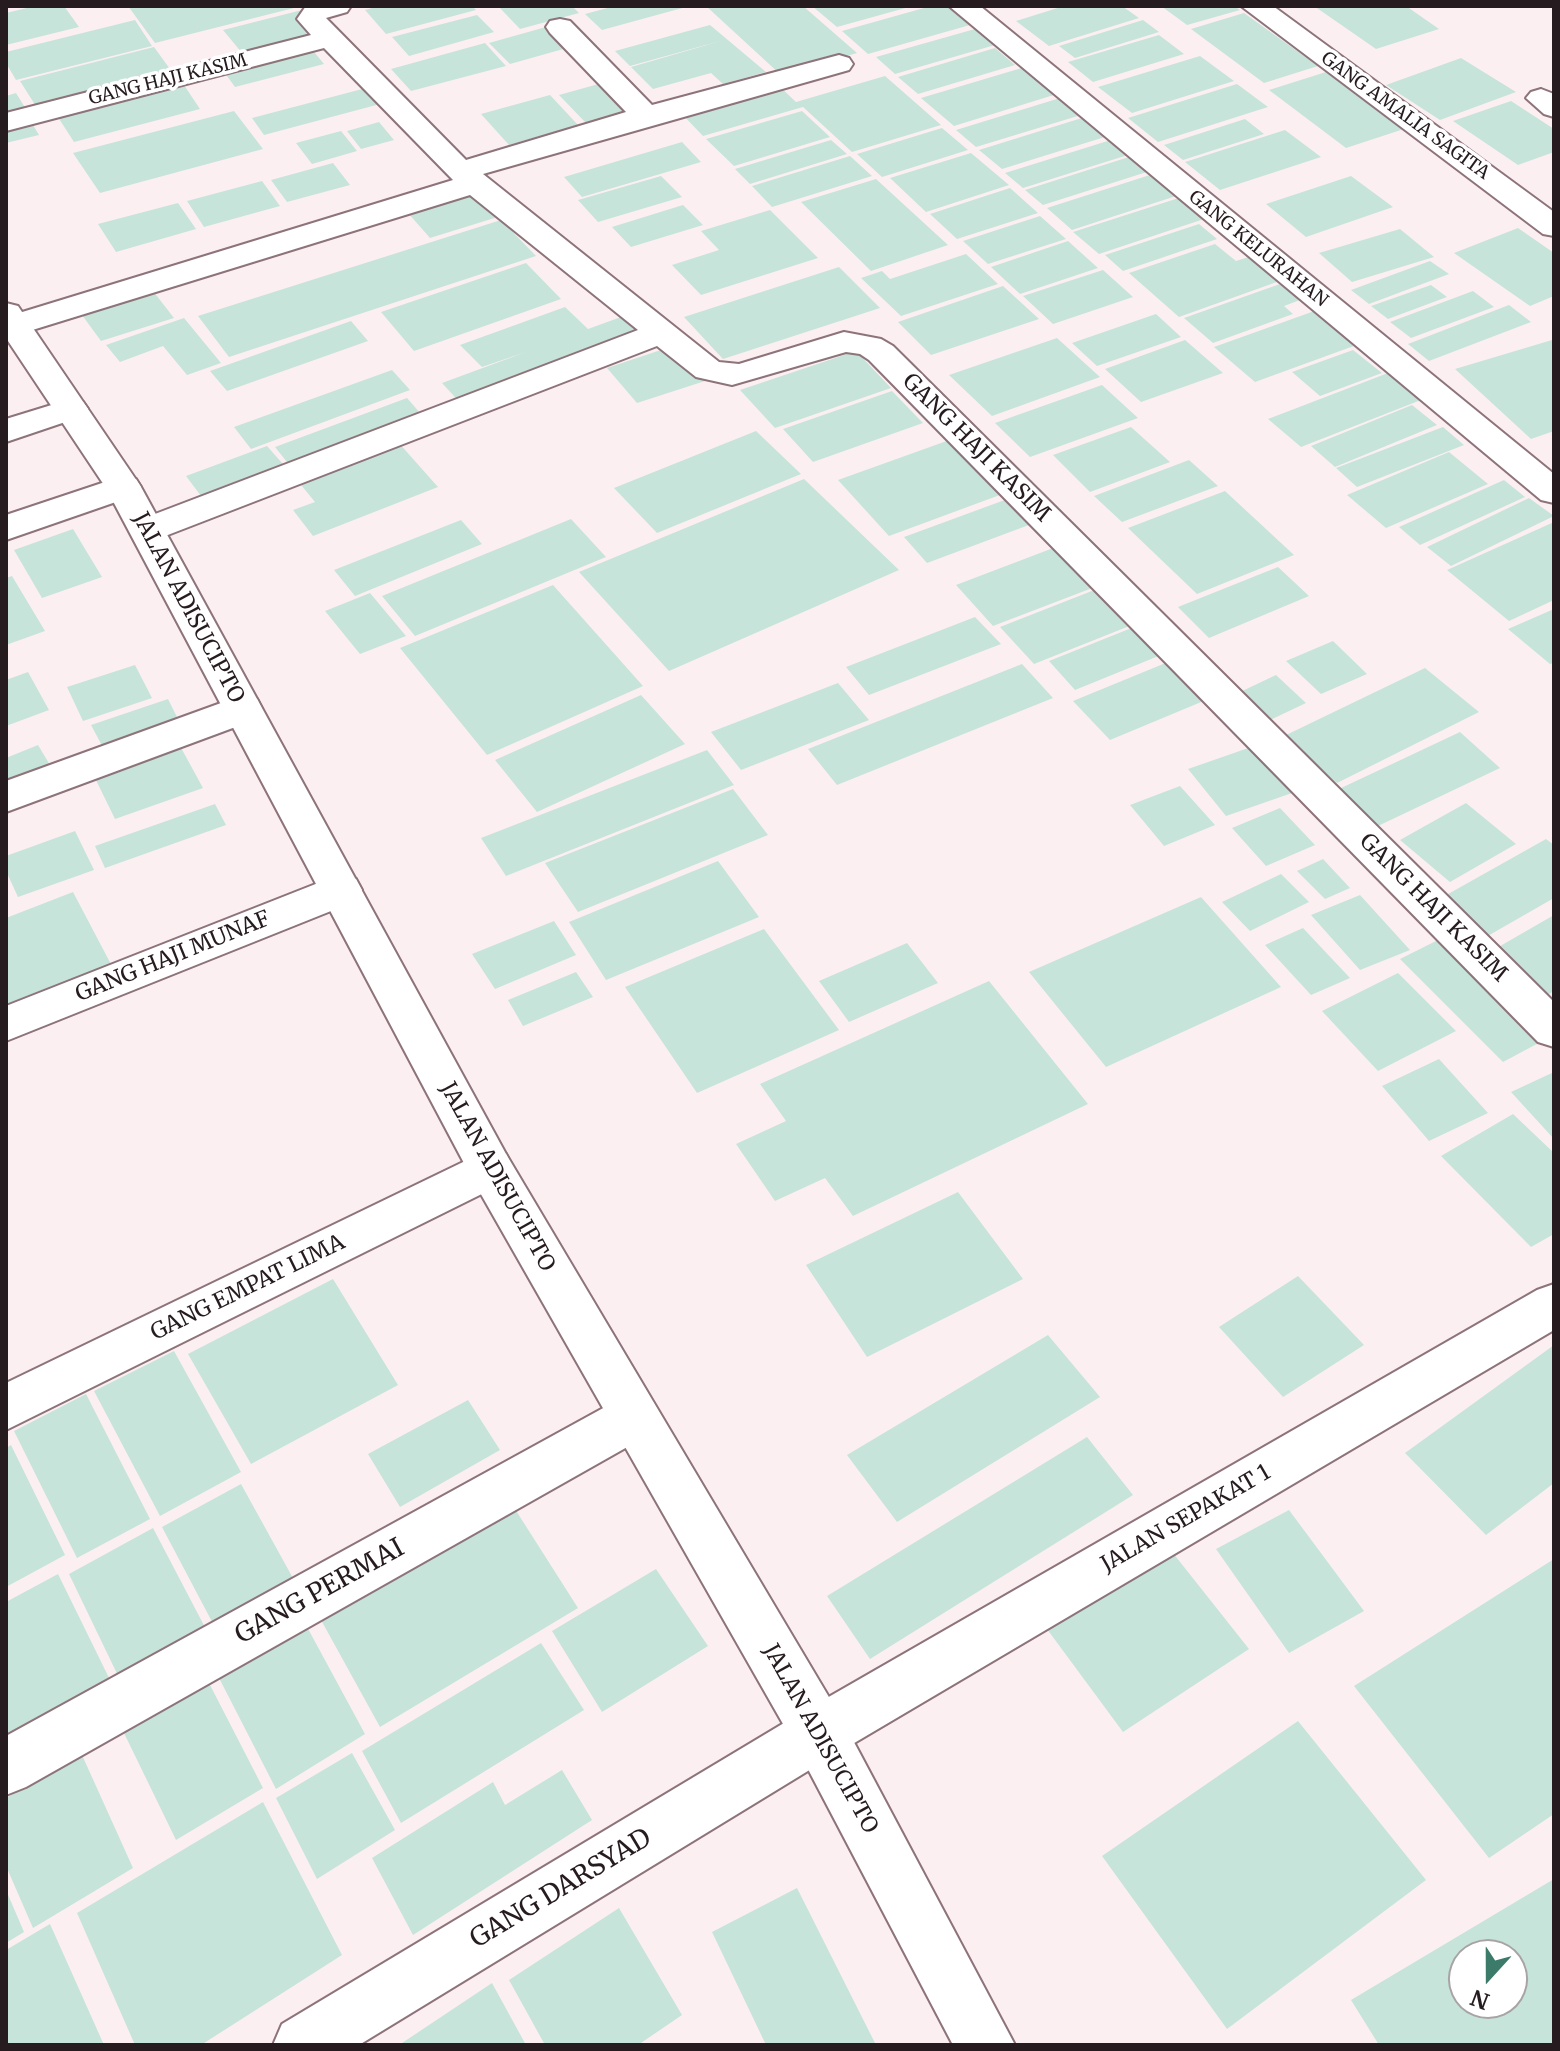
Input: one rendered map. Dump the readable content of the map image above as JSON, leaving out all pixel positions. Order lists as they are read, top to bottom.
{
  "streets": {
    "street": [
      "GANG HAJI KASIM",
      "GANG AMALIA SAGITA",
      "GANG KELURAHAN",
      "JALAN ADISUCIPTO",
      "GANG HAJI MUNAF",
      "GANG EMPAT LIMA",
      "JALAN SEPAKAT 1",
      "GANG PERMAI",
      "GANG DARSYAD"
    ]
  },
  "crossings": [
    ["JALAN ADISUCIPTO", "GANG HAJI MUNAF"],
    ["JALAN ADISUCIPTO", "GANG EMPAT LIMA"],
    ["JALAN ADISUCIPTO", "JALAN SEPAKAT 1"],
    ["JALAN ADISUCIPTO", "GANG PERMAI"],
    ["JALAN ADISUCIPTO", "GANG DARSYAD"],
    ["JALAN SEPAKAT 1", "GANG DARSYAD"]
  ],
  "north": "bottom"
}
